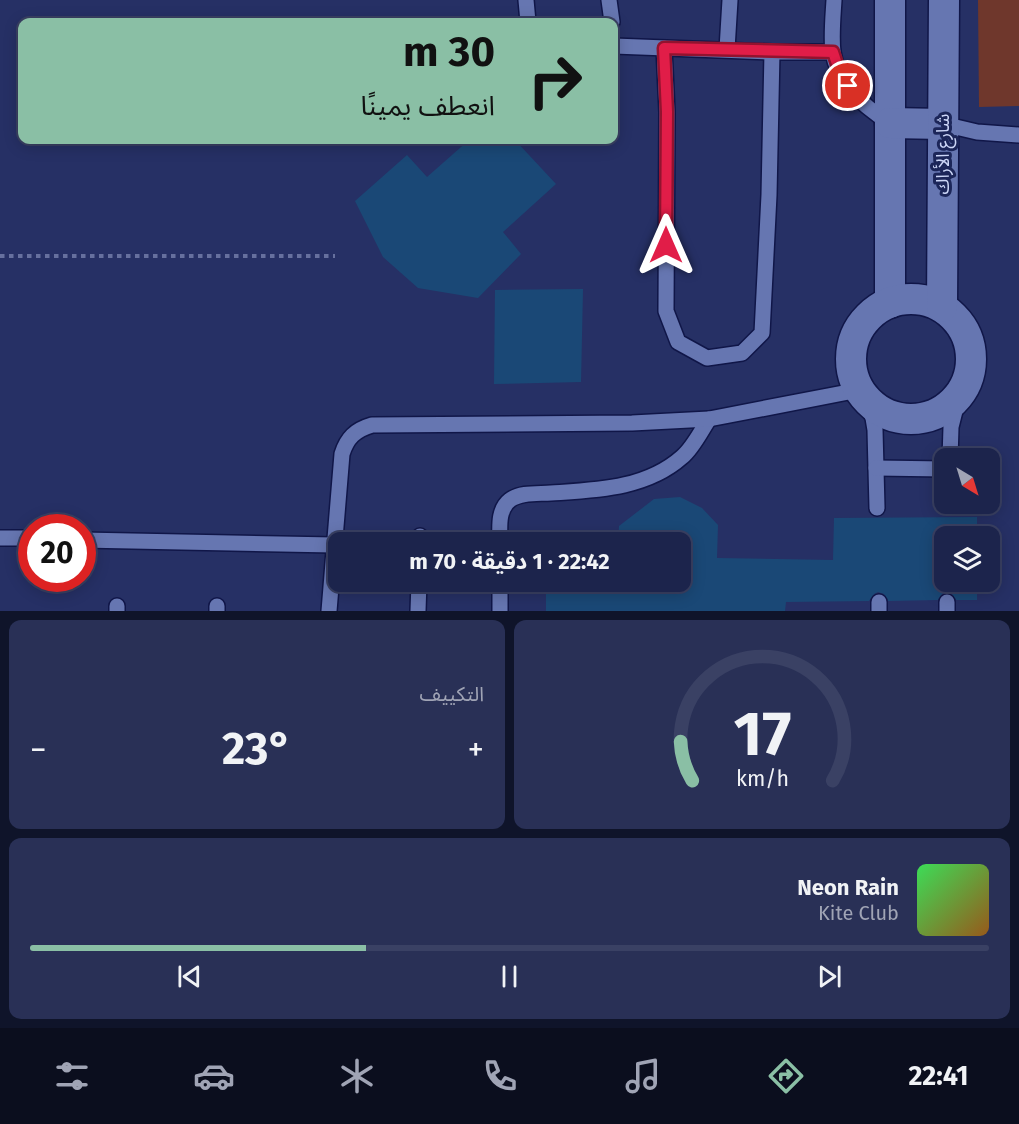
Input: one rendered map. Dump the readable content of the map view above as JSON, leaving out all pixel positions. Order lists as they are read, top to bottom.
{
  "streets": {
    "street": ["شارع الأراك"]
  },
  "north": "bottom right",
  "page": {
    "turn": ["30 m", "انعطف يمينًا"],
    "limit": "20",
    "trip": "22:42 · 1 دقيقة · 70 m",
    "tile": "التكييف",
    "heat": ["−", "23°", "+"],
    "song": ["Neon Rain", "Kite Club"],
    "tabs": "22:41",
    "gauge": ["17", "km/h"]
  }
}
